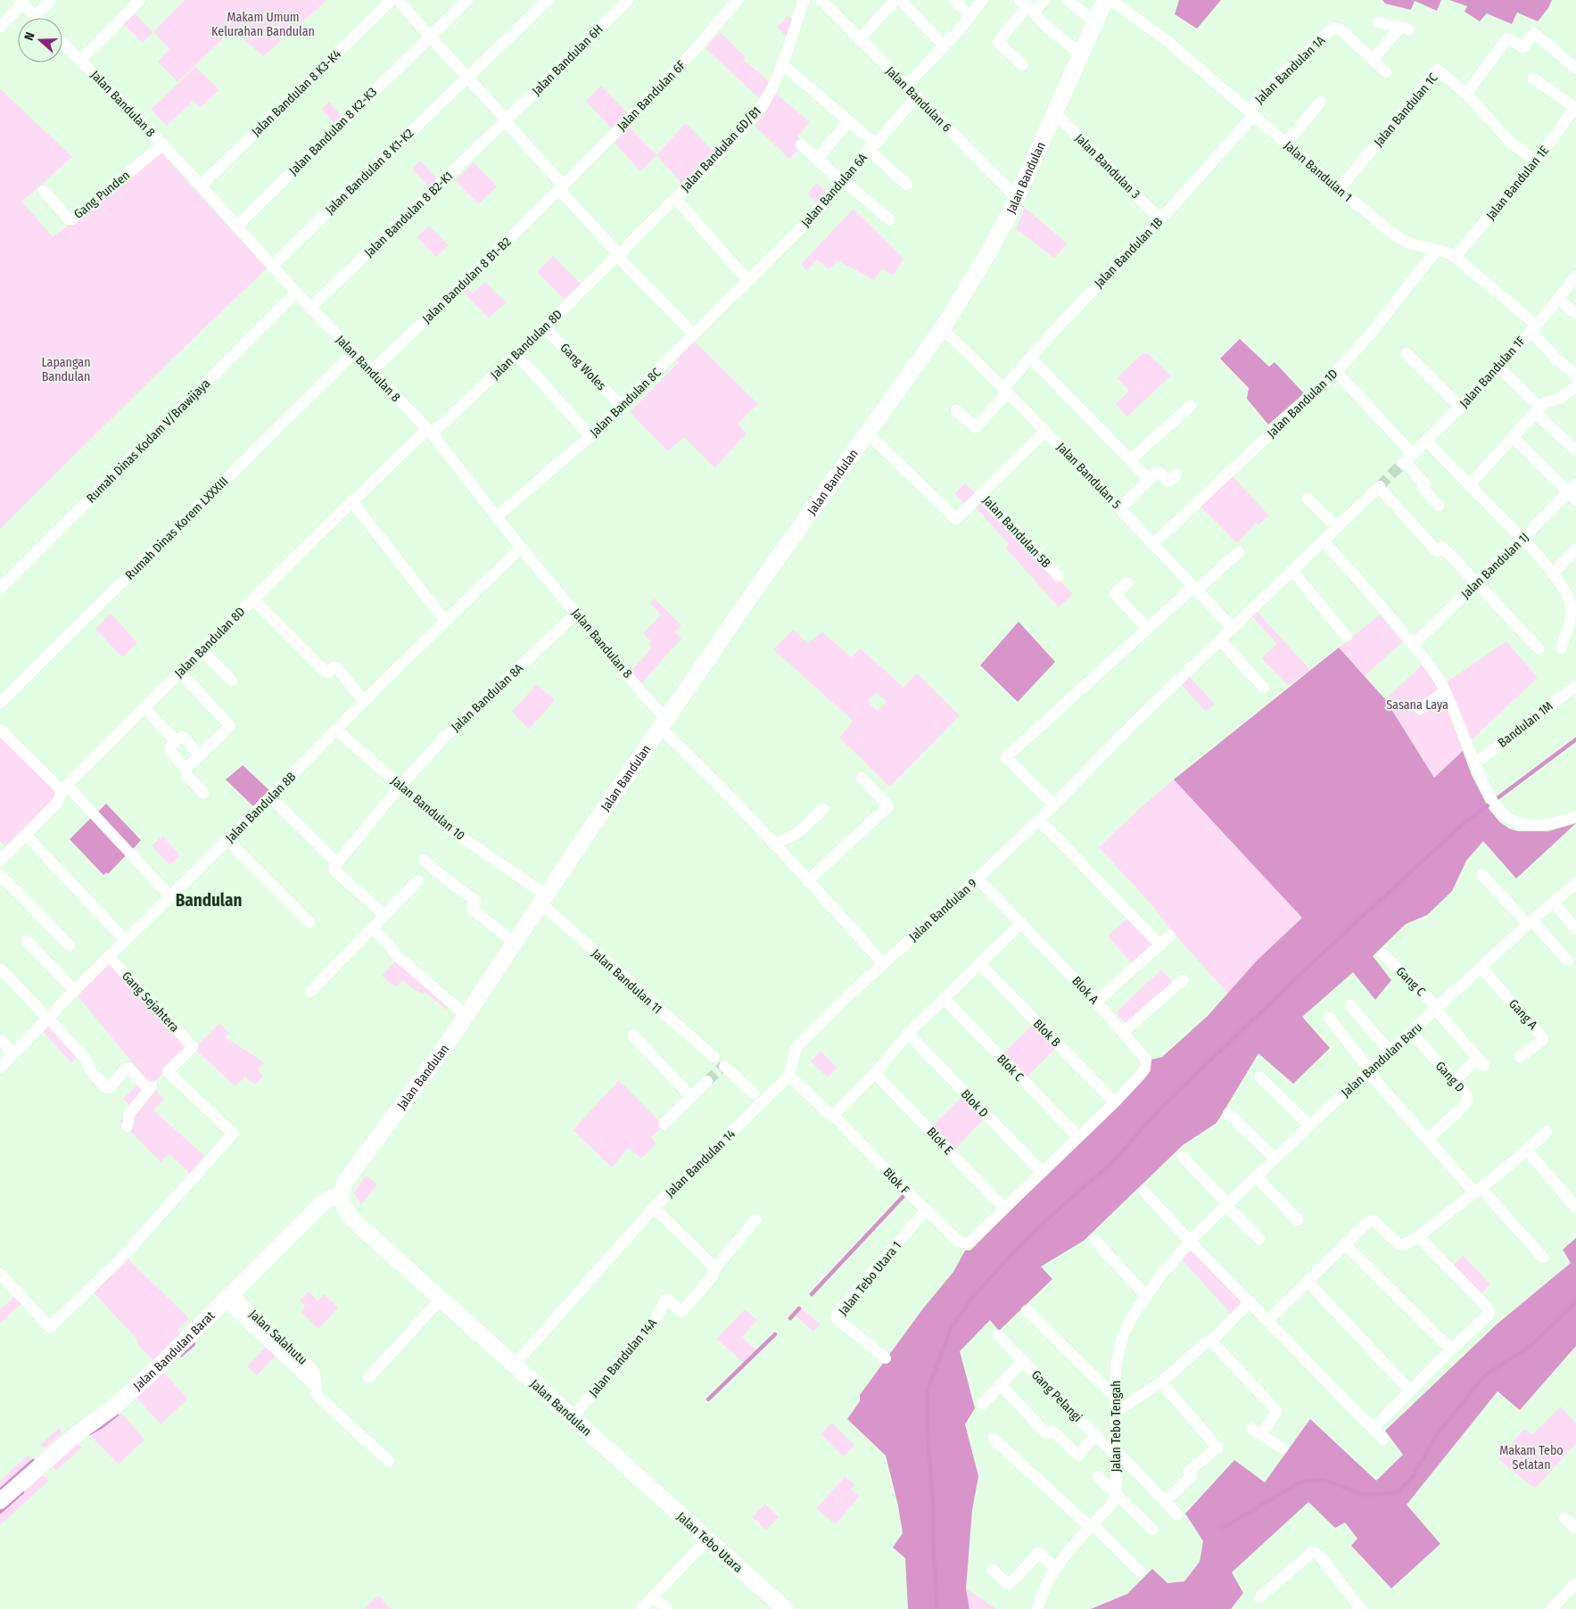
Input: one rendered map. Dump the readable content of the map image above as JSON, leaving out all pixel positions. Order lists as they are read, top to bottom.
{
  "streets": {
    "main road": ["Jalan Bandulan", "Jalan Bandulan Barat", "Jalan Tebo Utara"],
    "street": [
      "Jalan Bandulan 6H",
      "Jalan Bandulan 1A",
      "Jalan Bandulan 8 K3-K4",
      "Jalan Bandulan 6F",
      "Jalan Bandulan 6",
      "Jalan Bandulan 8",
      "Jalan Bandulan 1C",
      "Jalan Bandulan 8 K2-K3",
      "Jalan Bandulan 6D/B1",
      "Jalan Bandulan 3",
      "Jalan Bandulan 8 K1-K2",
      "Jalan Bandulan 1",
      "Jalan Bandulan 1E",
      "Jalan Bandulan 6A",
      "Gang Punden",
      "Jalan Bandulan 8 B2-K1",
      "Jalan Bandulan 1B",
      "Jalan Bandulan 8 B1-B2",
      "Jalan Bandulan 8D",
      "Gang Woles",
      "Jalan Bandulan 1F",
      "Jalan Bandulan 8C",
      "Jalan Bandulan 1D",
      "Rumah Dinas Kodam V/Brawijaya",
      "Jalan Bandulan 5",
      "Rumah Dinas Korem LXXXIII",
      "Jalan Bandulan 5B",
      "Jalan Bandulan 1J",
      "Jalan Bandulan 8A",
      "Bandulan 1M",
      "Jalan Bandulan 8B",
      "Jalan Bandulan 10",
      "Jalan Bandulan 9",
      "Jalan Bandulan 11",
      "Gang C",
      "Blok A",
      "Gang Sejahtera",
      "Gang A",
      "Blok B",
      "Jalan Bandulan Baru",
      "Blok C",
      "Gang D",
      "Blok D",
      "Blok E",
      "Jalan Bandulan 14",
      "Blok F",
      "Jalan Tebo Utara 1",
      "Jalan Salahutu",
      "Jalan Bandulan 14A",
      "Gang Pelangi",
      "Jalan Tebo Tengah"
    ]
  },
  "crossings": [
    ["Jalan Bandulan 6H", "Jalan Bandulan 8 B2-K1"],
    ["Jalan Bandulan 1A", "Jalan Bandulan 1"],
    ["Jalan Bandulan 1A", "Jalan Bandulan 1B"],
    ["Jalan Bandulan 8 K3-K4", "Jalan Bandulan 8"],
    ["Jalan Bandulan 6F", "Jalan Bandulan 8 B1-B2"],
    ["Jalan Bandulan 6", "Jalan Bandulan"],
    ["Jalan Bandulan 6", "Jalan Bandulan 6A"],
    ["Jalan Bandulan 8", "Jalan Bandulan 8 K2-K3"],
    ["Jalan Bandulan 8", "Jalan Bandulan 8 K1-K2"],
    ["Jalan Bandulan 8", "Jalan Bandulan"],
    ["Jalan Bandulan 8", "Gang Punden"],
    ["Jalan Bandulan 8", "Jalan Bandulan 8 B2-K1"],
    ["Jalan Bandulan 8", "Jalan Bandulan 8 B1-B2"],
    ["Jalan Bandulan 8", "Jalan Bandulan 8D"],
    ["Jalan Bandulan 8", "Jalan Bandulan 8C"],
    ["Jalan Bandulan 8", "Rumah Dinas Kodam V/Brawijaya"],
    ["Jalan Bandulan 8", "Rumah Dinas Korem LXXXIII"],
    ["Jalan Bandulan 8", "Jalan Bandulan 8A"],
    ["Jalan Bandulan 8", "Jalan Bandulan 8B"],
    ["Jalan Bandulan 1C", "Jalan Bandulan 1"],
    ["Jalan Bandulan 1C", "Jalan Bandulan 1E"],
    ["Jalan Bandulan 6D/B1", "Jalan Bandulan 8D"],
    ["Jalan Bandulan 3", "Jalan Bandulan"],
    ["Jalan Bandulan 3", "Jalan Bandulan 1B"],
    ["Jalan Bandulan 1", "Jalan Bandulan 1E"],
    ["Jalan Bandulan 1", "Jalan Bandulan 1B"],
    ["Jalan Bandulan 1", "Jalan Bandulan 1F"],
    ["Jalan Bandulan 1", "Jalan Bandulan 1D"],
    ["Jalan Bandulan", "Jalan Bandulan 5"],
    ["Jalan Bandulan", "Jalan Bandulan 10"],
    ["Jalan Bandulan", "Jalan Bandulan 11"],
    ["Jalan Bandulan", "Jalan Bandulan 14"],
    ["Jalan Bandulan", "Jalan Bandulan Barat"],
    ["Jalan Bandulan", "Jalan Bandulan 14A"],
    ["Jalan Bandulan", "Jalan Tebo Utara"],
    ["Jalan Bandulan 6A", "Jalan Bandulan 8C"],
    ["Jalan Bandulan 1B", "Jalan Bandulan 5"],
    ["Jalan Bandulan 8D", "Gang Woles"],
    ["Gang Woles", "Jalan Bandulan 8C"],
    ["Jalan Bandulan 1D", "Jalan Bandulan 5"],
    ["Jalan Bandulan 5", "Jalan Bandulan 5B"],
    ["Jalan Bandulan 5", "Jalan Bandulan 9"],
    ["Jalan Bandulan 8A", "Jalan Bandulan 10"],
    ["Jalan Bandulan 8B", "Jalan Bandulan 10"],
    ["Jalan Bandulan 8B", "Gang Sejahtera"],
    ["Jalan Bandulan 10", "Jalan Bandulan 11"],
    ["Jalan Bandulan 9", "Blok A"],
    ["Gang C", "Jalan Bandulan Baru"],
    ["Gang C", "Gang D"],
    ["Blok A", "Blok B"],
    ["Gang A", "Jalan Bandulan Baru"],
    ["Jalan Bandulan Baru", "Gang D"],
    ["Jalan Bandulan Baru", "Jalan Tebo Tengah"],
    ["Blok E", "Blok F"],
    ["Jalan Bandulan 14", "Blok F"],
    ["Blok F", "Jalan Tebo Utara 1"],
    ["Jalan Salahutu", "Jalan Bandulan Barat"],
    ["Gang Pelangi", "Jalan Tebo Tengah"]
  ],
  "districts": ["Bandulan"],
  "parks": [
    "Makam Umum Kelurahan Bandulan",
    "Lapangan Bandulan",
    "Sasana Laya",
    "Makam Tebo Selatan"
  ],
  "north": "left"
}
